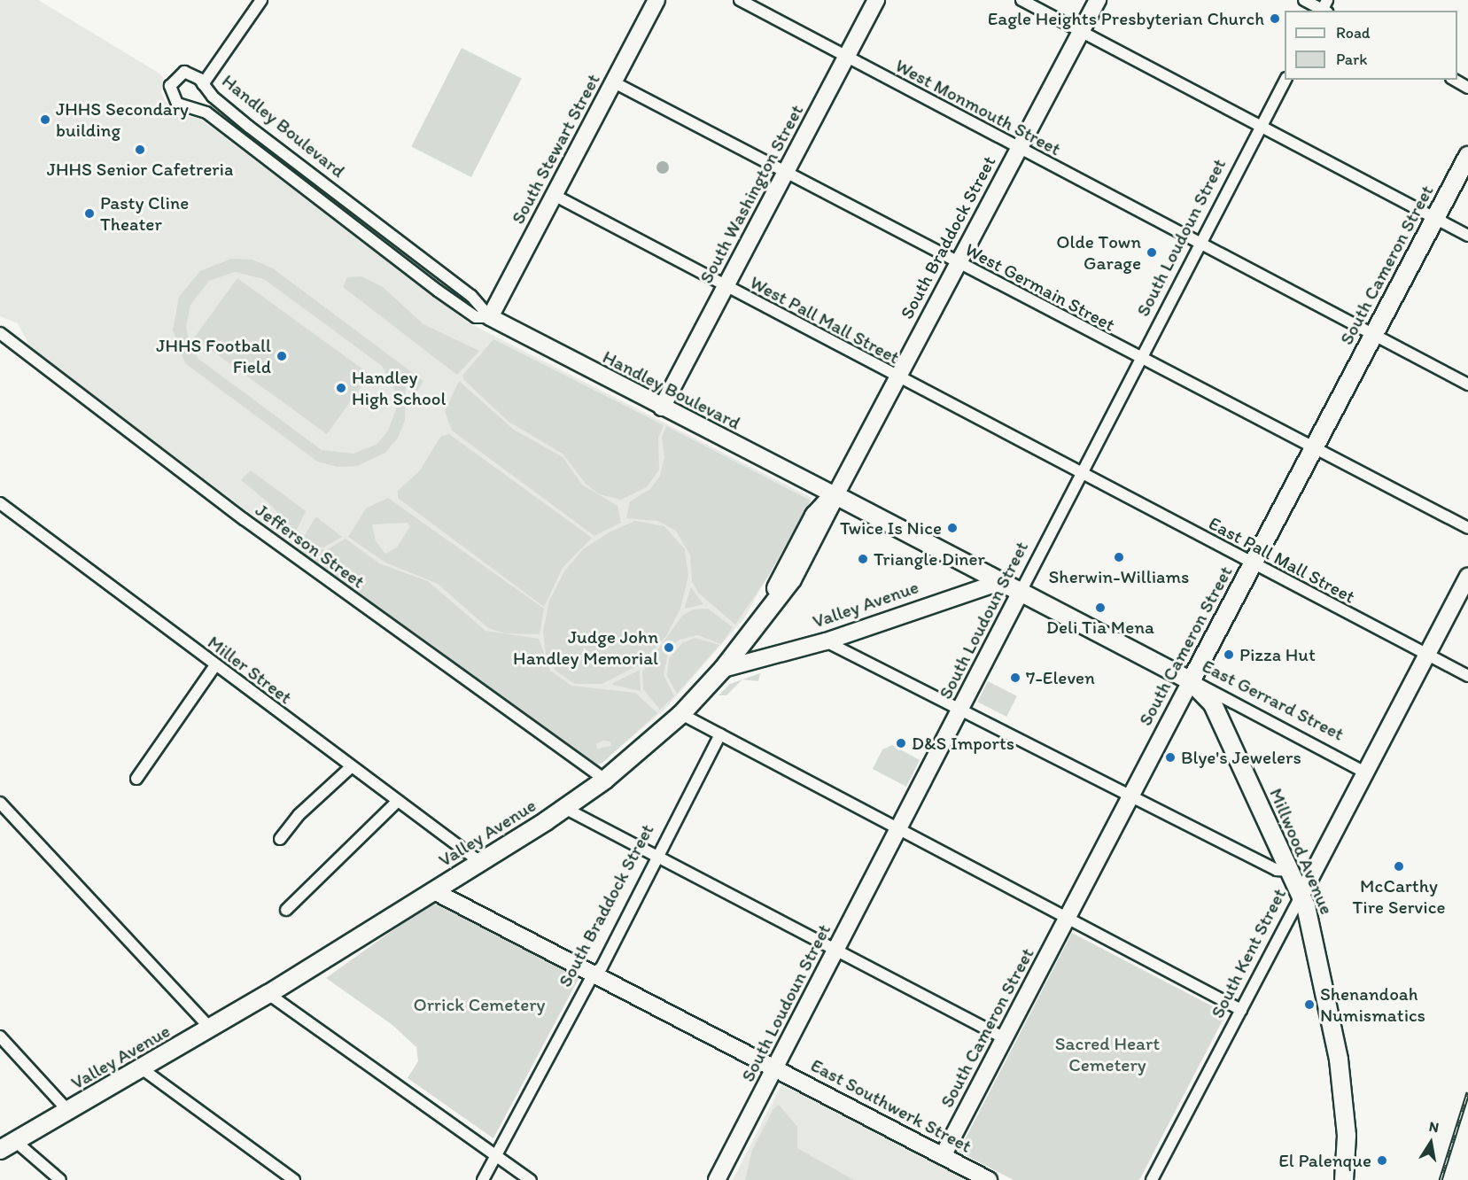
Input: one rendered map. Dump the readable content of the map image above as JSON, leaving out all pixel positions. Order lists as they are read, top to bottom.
{
  "streets": {
    "main road": [
      "South Braddock Street",
      "South Cameron Street",
      "Valley Avenue",
      "East Gerrard Street",
      "Millwood Avenue"
    ],
    "street": [
      "West Monmouth Street",
      "Handley Boulevard",
      "South Stewart Street",
      "South Washington Street",
      "South Loudoun Street",
      "West Germain Street",
      "West Pall Mall Street",
      "Jefferson Street",
      "East Pall Mall Street",
      "Miller Street",
      "South Kent Street",
      "East Southwerk Street"
    ]
  },
  "crossings": [
    ["West Monmouth Street", "South Washington Street"],
    ["West Monmouth Street", "South Braddock Street"],
    ["West Monmouth Street", "South Loudoun Street"],
    ["West Monmouth Street", "South Cameron Street"],
    ["Handley Boulevard", "South Stewart Street"],
    ["Handley Boulevard", "South Washington Street"],
    ["Handley Boulevard", "South Braddock Street"],
    ["Handley Boulevard", "East Gerrard Street"],
    ["South Stewart Street", "West Germain Street"],
    ["South Stewart Street", "West Pall Mall Street"],
    ["South Washington Street", "West Germain Street"],
    ["South Washington Street", "West Pall Mall Street"],
    ["South Braddock Street", "West Germain Street"],
    ["South Braddock Street", "West Pall Mall Street"],
    ["South Braddock Street", "Valley Avenue"],
    ["South Braddock Street", "East Gerrard Street"],
    ["South Braddock Street", "East Southwerk Street"],
    ["South Loudoun Street", "West Germain Street"],
    ["South Loudoun Street", "West Pall Mall Street"],
    ["South Loudoun Street", "East Pall Mall Street"],
    ["South Loudoun Street", "East Gerrard Street"],
    ["South Loudoun Street", "East Southwerk Street"],
    ["South Cameron Street", "West Germain Street"],
    ["South Cameron Street", "East Pall Mall Street"],
    ["South Cameron Street", "East Gerrard Street"],
    ["South Cameron Street", "Millwood Avenue"],
    ["South Cameron Street", "East Southwerk Street"],
    ["West Pall Mall Street", "East Pall Mall Street"],
    ["Jefferson Street", "Valley Avenue"],
    ["East Pall Mall Street", "South Kent Street"],
    ["Valley Avenue", "Miller Street"],
    ["Valley Avenue", "East Gerrard Street"],
    ["Valley Avenue", "East Southwerk Street"],
    ["East Gerrard Street", "Millwood Avenue"],
    ["East Gerrard Street", "South Kent Street"],
    ["Millwood Avenue", "South Kent Street"]
  ],
  "parks": ["Orrick Cemetery", "Sacred Heart Cemetery"],
  "places": [
    "Eagle Heights Presbyterian Church",
    "JHHS Secondary building",
    "JHHS Senior Cafetreria",
    "Pasty Cline Theater",
    "Olde Town Garage",
    "JHHS Football Field",
    "Handley High School",
    "Twice Is Nice",
    "Sherwin-Williams",
    "Triangle Diner",
    "Deli Tia Mena",
    "Judge John Handley Memorial",
    "Pizza Hut",
    "7-Eleven",
    "D&S Imports",
    "Blye's Jewelers",
    "McCarthy Tire Service",
    "Shenandoah Numismatics",
    "El Palenque"
  ],
  "legend": ["Road", "Park"],
  "north": "top"
}
